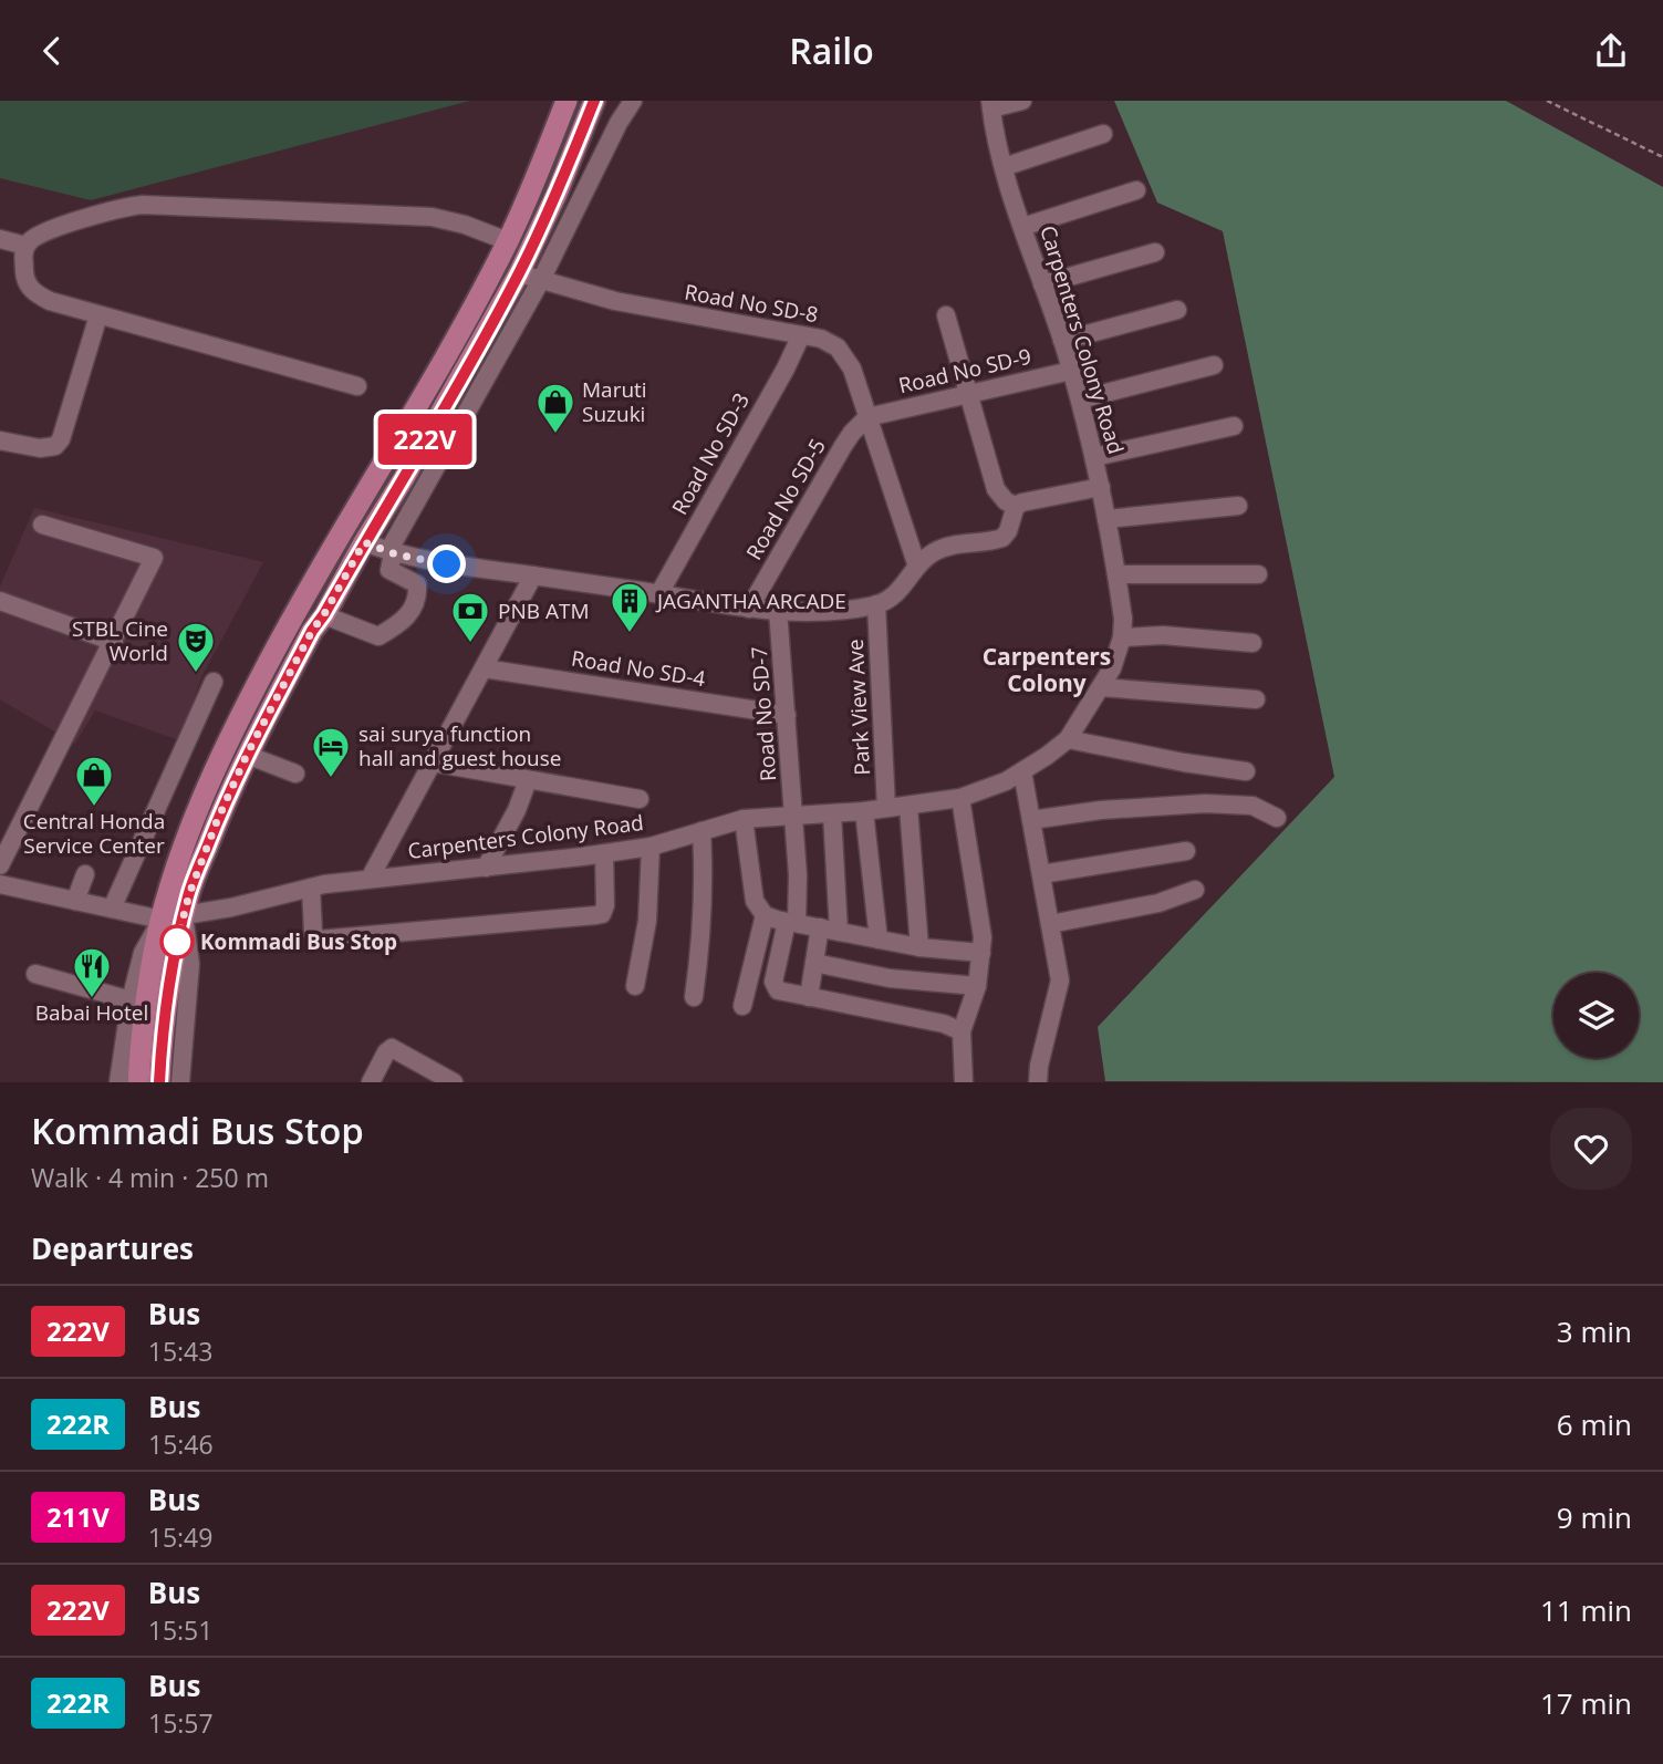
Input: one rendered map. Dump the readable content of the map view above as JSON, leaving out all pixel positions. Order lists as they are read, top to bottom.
{
  "streets": {
    "street": [
      "Road No SD-8",
      "Carpenters Colony Road",
      "Road No SD-9",
      "Road No SD-3",
      "Road No SD-5",
      "Road No SD-4",
      "Park View Ave",
      "Road No SD-7"
    ]
  },
  "crossings": [
    ["Road No SD-8", "Road No SD-9"],
    ["Road No SD-8", "Road No SD-3"],
    ["Road No SD-8", "Road No SD-5"],
    ["Carpenters Colony Road", "Road No SD-9"],
    ["Carpenters Colony Road", "Park View Ave"],
    ["Carpenters Colony Road", "Road No SD-7"],
    ["Road No SD-9", "Road No SD-5"],
    ["Road No SD-4", "Road No SD-7"]
  ],
  "districts": ["Carpenters Colony"],
  "places": {
    "shop": ["Maruti Suzuki", "Central Honda Service Center"],
    "building": ["JAGANTHA ARCADE"],
    "bank": ["PNB ATM"],
    "theatre": ["STBL Cine World"],
    "hotel": ["sai surya function hall and guest house"],
    "other": ["Kommadi Bus Stop"],
    "restaurant": ["Babai Hotel"]
  },
  "lines": ["bus line 222V"],
  "page": {
    "header": "Railo",
    "on_map": "222V",
    "heading": [
      ["Kommadi Bus Stop", "Walk · 4 min · 250 m"],
      "Departures"
    ],
    "list": [
      {
        "mark": "222V",
        "name": "Bus",
        "note": "15:43",
        "value": "3 min"
      },
      {
        "mark": "222R",
        "name": "Bus",
        "note": "15:46",
        "value": "6 min"
      },
      {
        "mark": "211V",
        "name": "Bus",
        "note": "15:49",
        "value": "9 min"
      },
      {
        "mark": "222V",
        "name": "Bus",
        "note": "15:51",
        "value": "11 min"
      },
      {
        "mark": "222R",
        "name": "Bus",
        "note": "15:57",
        "value": "17 min"
      }
    ]
  }
}
